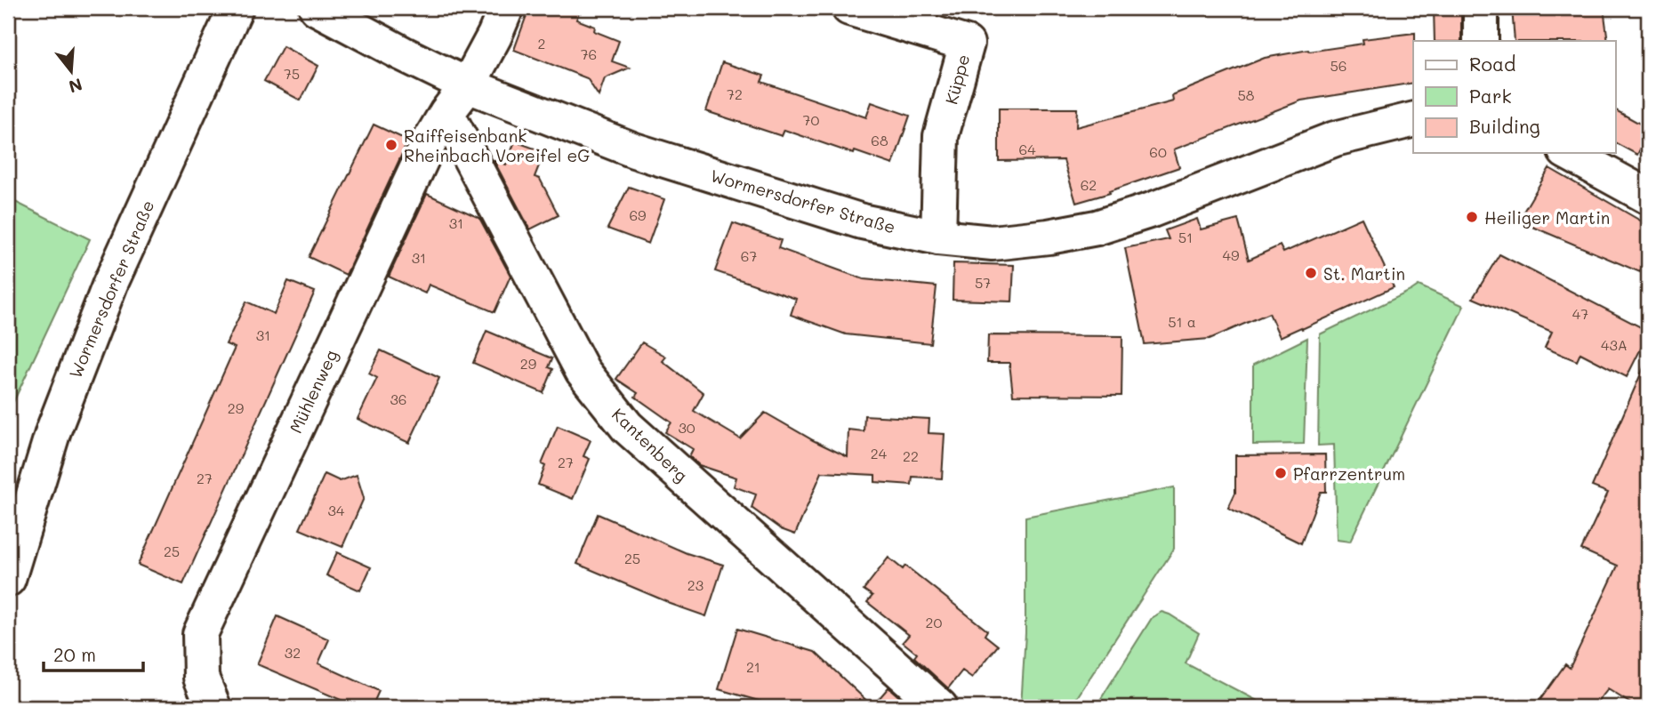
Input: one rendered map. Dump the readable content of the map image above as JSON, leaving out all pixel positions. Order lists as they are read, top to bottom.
{
  "streets": {
    "street": [
      "Küppe",
      "Wormersdorfer Straße",
      "Mühlenweg",
      "Kantenberg"
    ]
  },
  "crossings": [
    ["Küppe", "Wormersdorfer Straße"],
    ["Wormersdorfer Straße", "Mühlenweg"],
    ["Mühlenweg", "Kantenberg"]
  ],
  "places": [
    "Raiffeisenbank Rheinbach Voreifel eG",
    "Heiliger Martin",
    "St. Martin",
    "Pfarrzentrum"
  ],
  "house_numbers": [
    "2",
    "76",
    "56",
    "75",
    "72",
    "58",
    "70",
    "68",
    "64",
    "60",
    "62",
    "69",
    "31",
    "51",
    "49",
    "67",
    "31",
    "57",
    "47",
    "51 a",
    "31",
    "43A",
    "29",
    "36",
    "29",
    "30",
    "24",
    "22",
    "27",
    "27",
    "34",
    "25",
    "25",
    "23",
    "20",
    "32",
    "21"
  ],
  "legend": ["Road", "Park", "Building"],
  "scale_bar": "20 m",
  "north": "bottom"
}
